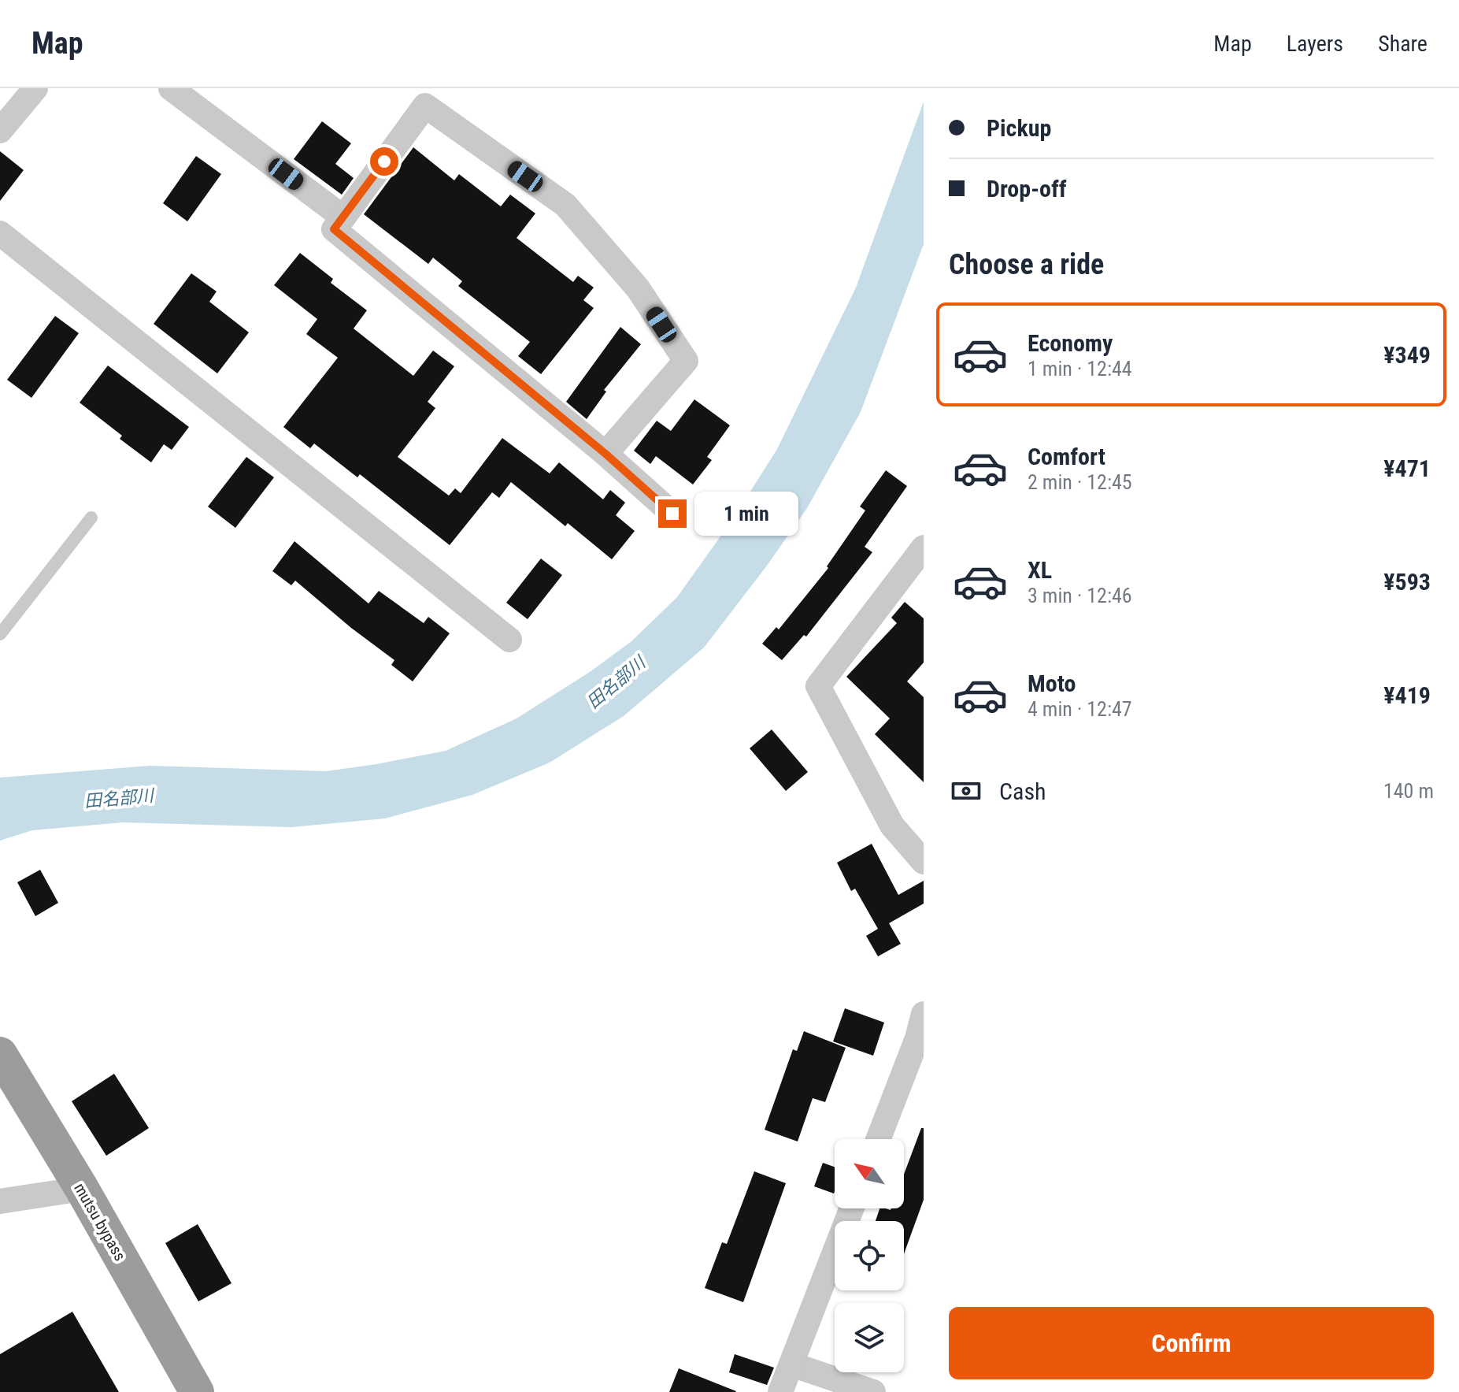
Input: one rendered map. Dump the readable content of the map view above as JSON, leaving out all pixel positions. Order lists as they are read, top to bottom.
{
  "streets": {
    "highway": ["mutsu bypass"]
  },
  "water": ["田名部川"],
  "north": "top left",
  "page": {
    "header": "Map",
    "nav": ["Map", "Layers", "Share"],
    "banner": ["Pickup", "Drop-off"],
    "heading": "Choose a ride",
    "list": [
      {
        "name": "Economy",
        "note": "1 min · 12:44",
        "value": "¥349"
      },
      {
        "name": "Comfort",
        "note": "2 min · 12:45",
        "value": "¥471"
      },
      {
        "name": "XL",
        "note": "3 min · 12:46",
        "value": "¥593"
      },
      {
        "name": "Moto",
        "note": "4 min · 12:47",
        "value": "¥419"
      }
    ],
    "bubble": "1 min",
    "pay": ["Cash", "140 m"],
    "buttons": "Confirm"
  }
}
